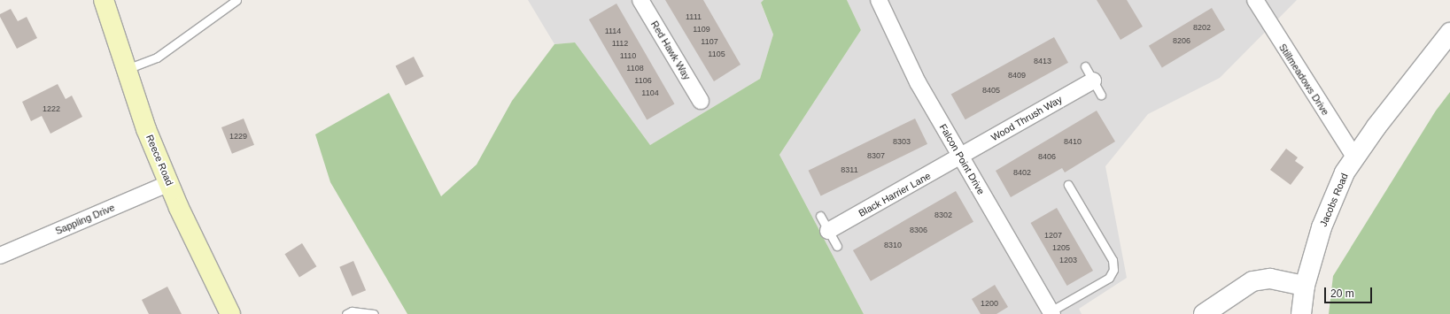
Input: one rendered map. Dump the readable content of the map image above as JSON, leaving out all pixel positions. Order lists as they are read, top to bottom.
{
  "streets": {
    "main road": ["Reece Road"],
    "street": [
      "Red Hawk Way",
      "Stillmeadows Drive",
      "Wood Thrush Way",
      "Falcon Point Drive",
      "Black Harrier Lane",
      "Jacobs Road",
      "Sappling Drive"
    ]
  },
  "crossings": [
    ["Stillmeadows Drive", "Jacobs Road"],
    ["Wood Thrush Way", "Falcon Point Drive"],
    ["Wood Thrush Way", "Black Harrier Lane"],
    ["Falcon Point Drive", "Black Harrier Lane"],
    ["Reece Road", "Sappling Drive"]
  ],
  "house_numbers": [
    "1111",
    "8202",
    "1109",
    "1114",
    "8206",
    "1107",
    "1112",
    "1105",
    "1110",
    "8413",
    "1108",
    "8409",
    "1106",
    "8405",
    "1104",
    "1222",
    "1229",
    "8303",
    "8410",
    "8307",
    "8406",
    "8311",
    "8402",
    "8302",
    "8306",
    "1207",
    "8310",
    "1205",
    "1203",
    "1200"
  ],
  "scale_bar": "20 m"
}
